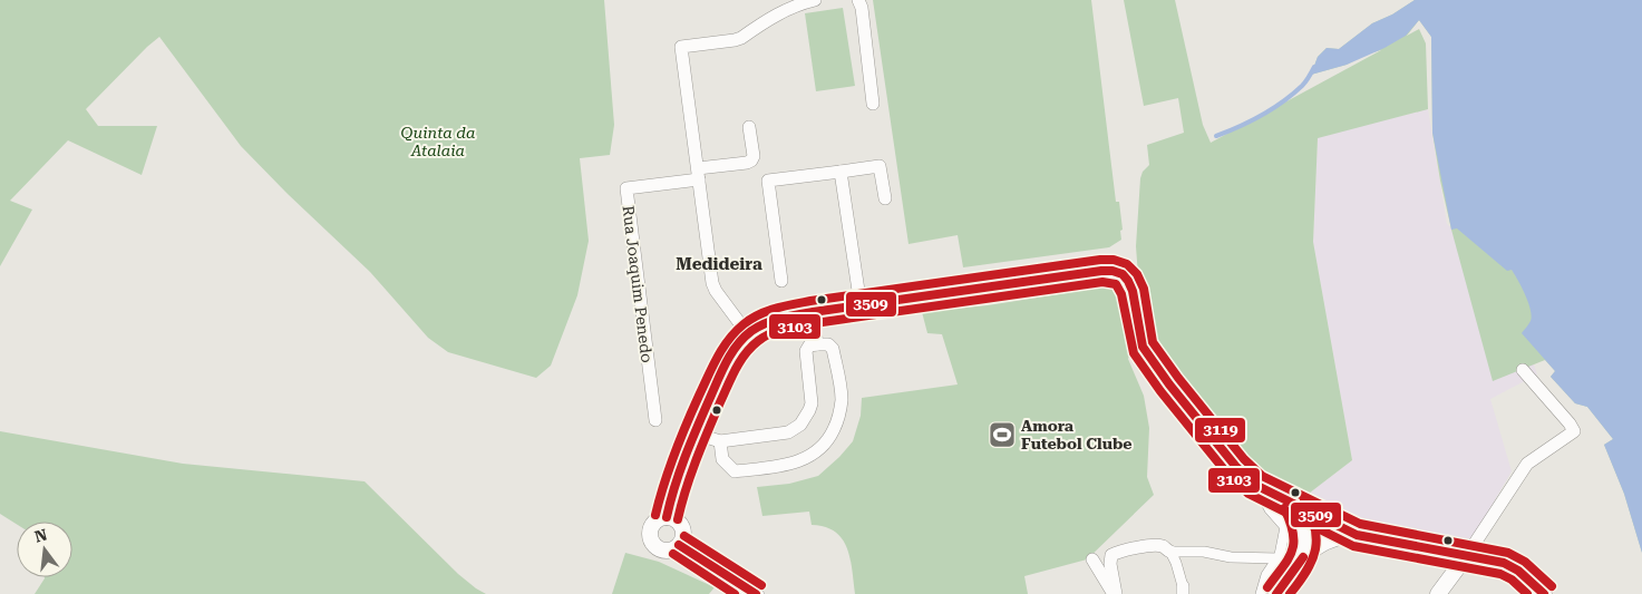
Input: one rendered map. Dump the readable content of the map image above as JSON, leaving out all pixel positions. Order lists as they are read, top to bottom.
{
  "streets": {
    "street": ["Rua Joaquim Penedo"]
  },
  "districts": ["Medideira"],
  "parks": ["Quinta da Atalaia"],
  "places": {
    "sports": ["Amora Futebol Clube"]
  },
  "lines": ["transit line 3119", "transit line 3509", "transit line 3103"],
  "north": "top"
}
